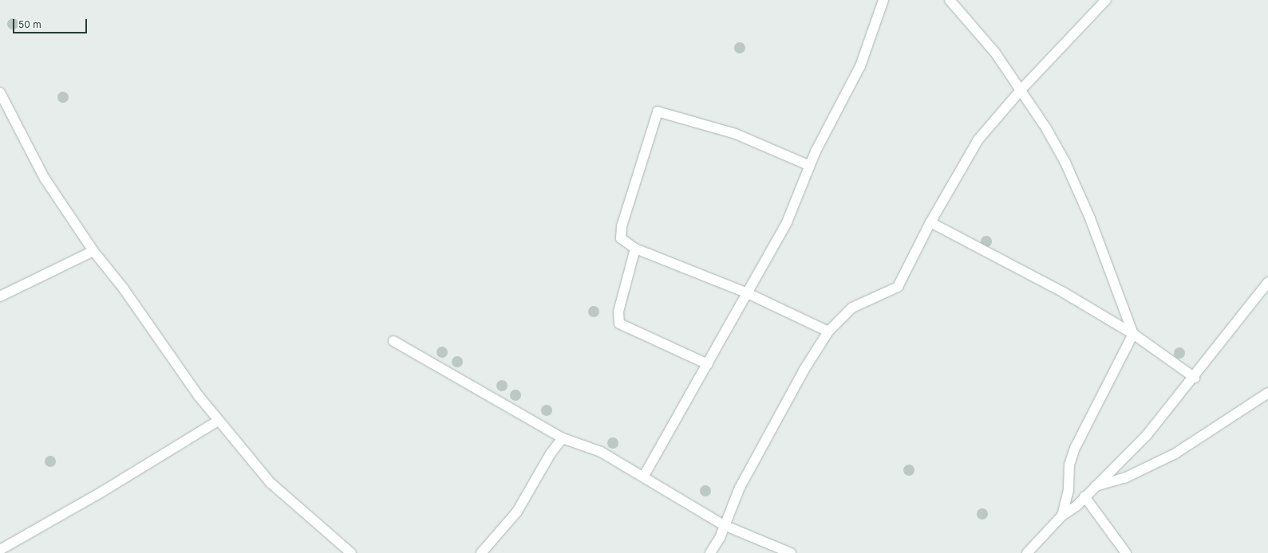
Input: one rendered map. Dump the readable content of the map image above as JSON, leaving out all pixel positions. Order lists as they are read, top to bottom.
{
  "scale_bar": "50 m"
}
